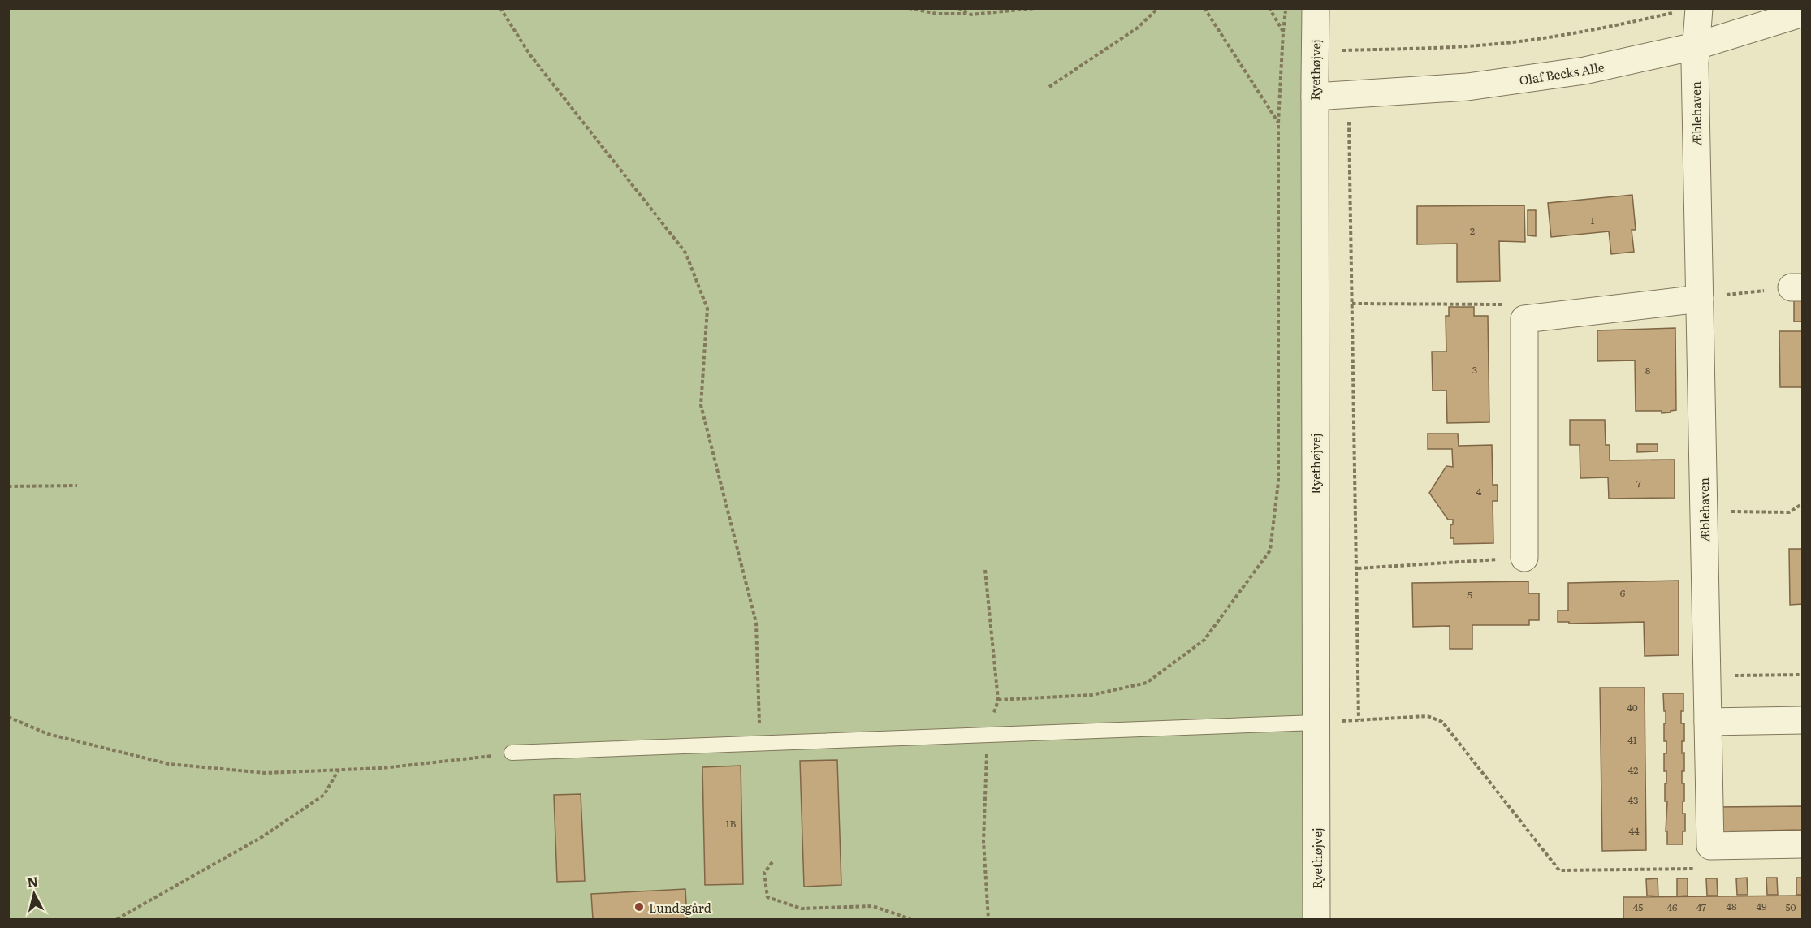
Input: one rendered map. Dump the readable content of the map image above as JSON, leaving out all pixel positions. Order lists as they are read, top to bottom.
{
  "streets": {
    "street": ["Ryethøjvej", "Olaf Becks Alle", "Æblehaven"]
  },
  "crossings": [
    ["Ryethøjvej", "Olaf Becks Alle"],
    ["Olaf Becks Alle", "Æblehaven"]
  ],
  "places": ["Lundsgård"],
  "house_numbers": [
    "1",
    "2",
    "3",
    "8",
    "7",
    "4",
    "6",
    "5",
    "40",
    "41",
    "42",
    "43",
    "1B",
    "44",
    "48",
    "49",
    "45",
    "46",
    "47",
    "50"
  ],
  "north": "top"
}
